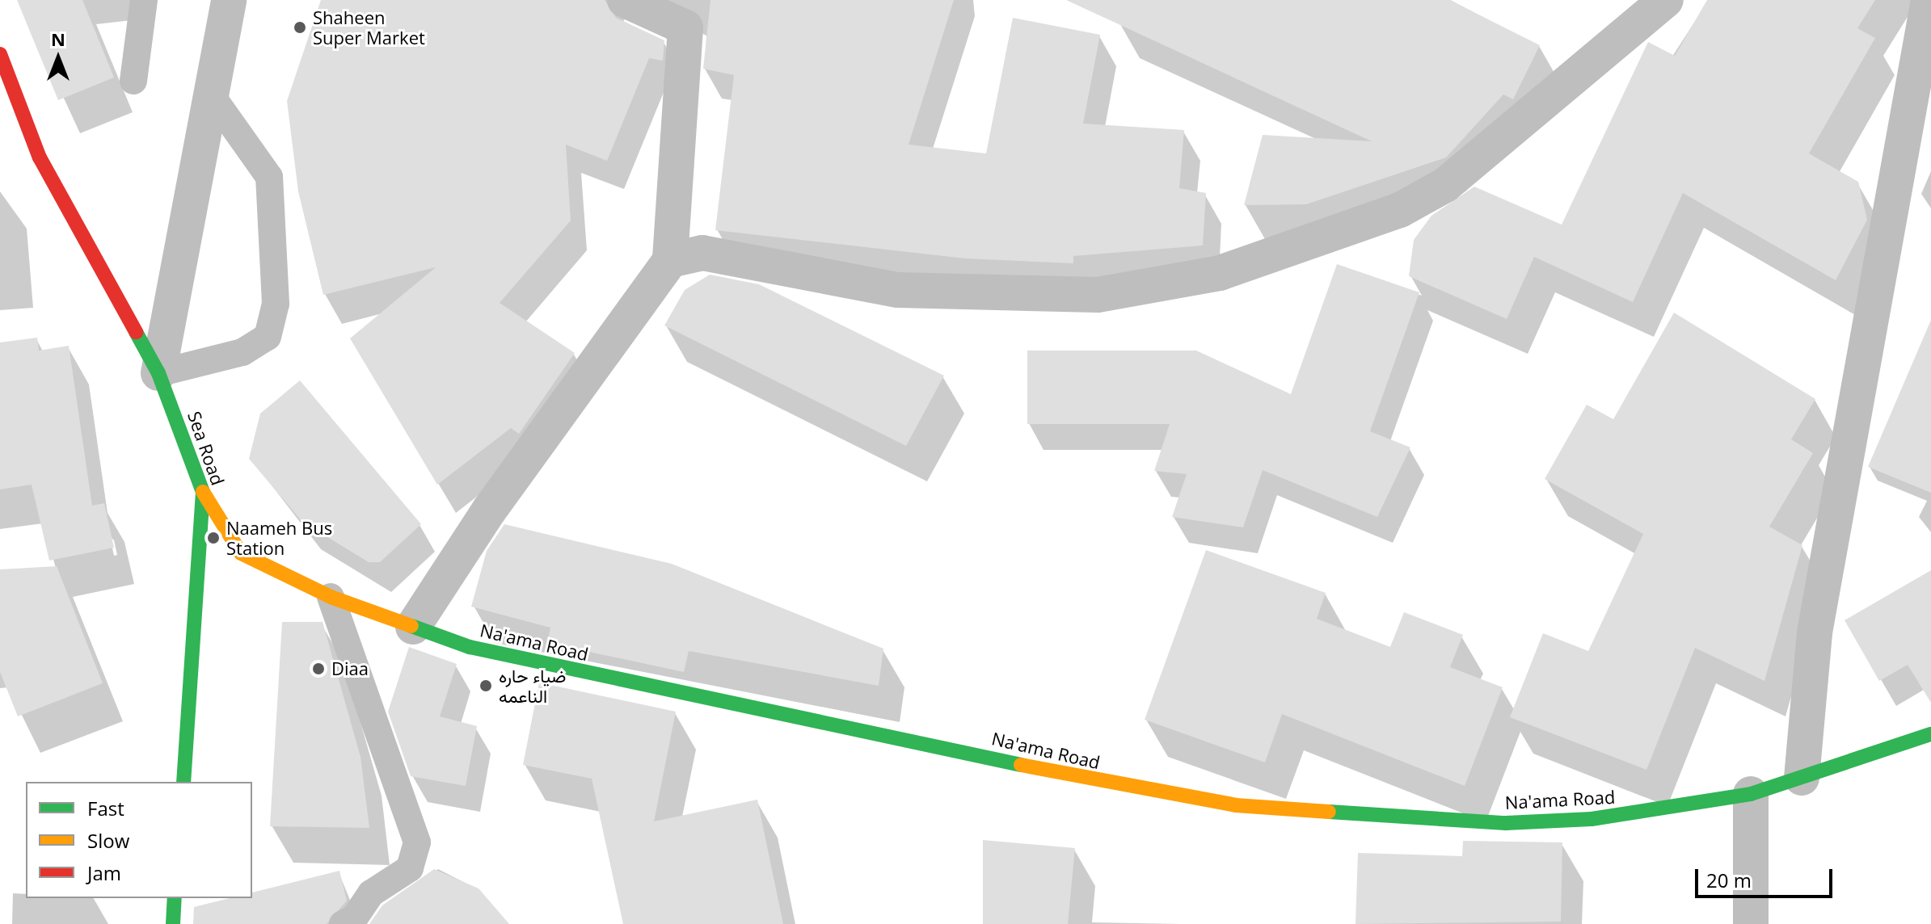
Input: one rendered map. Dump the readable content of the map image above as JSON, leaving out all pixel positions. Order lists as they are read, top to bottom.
{
  "streets": {
    "main road": ["Sea Road", "Na'ama Road"]
  },
  "crossings": [
    ["Sea Road", "Na'ama Road"]
  ],
  "places": [
    "Shaheen Super Market",
    "Naameh Bus Station",
    "Diaa",
    "ضياء حاره الناعمه"
  ],
  "legend": ["Fast", "Slow", "Jam"],
  "scale_bar": "20 m",
  "north": "top"
}
